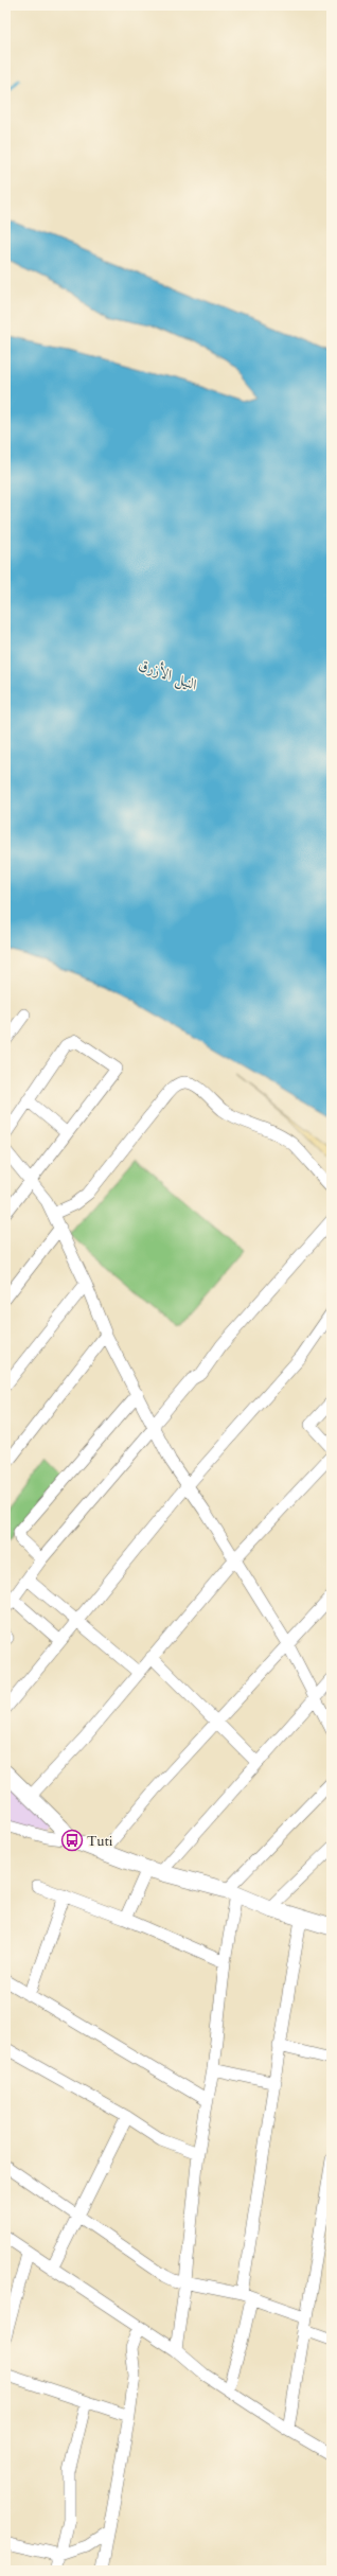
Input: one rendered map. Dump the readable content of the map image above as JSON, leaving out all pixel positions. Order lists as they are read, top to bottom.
{
  "water": ["النيل الأزرق"],
  "places": {
    "bus stop": ["Tuti"]
  }
}
